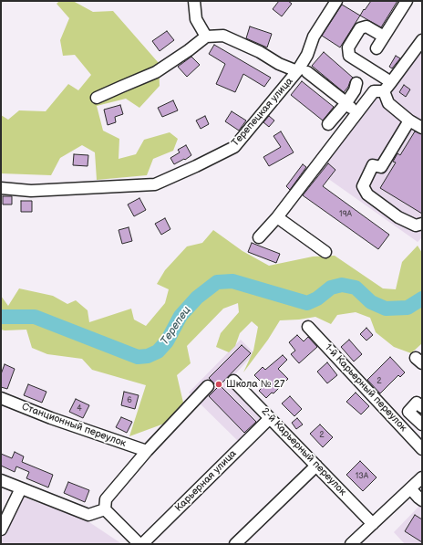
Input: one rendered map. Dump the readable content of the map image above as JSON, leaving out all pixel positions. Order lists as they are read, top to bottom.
{
  "streets": {
    "street": [
      "Терепецкая улица",
      "1-й Карьерный переулок",
      "Станционный переулок",
      "2-й Карьерный переулок",
      "Карьерная улица"
    ]
  },
  "crossings": [
    ["2-й Карьерный переулок", "Карьерная улица"]
  ],
  "water": ["Терепец"],
  "places": ["Школа № 27"],
  "house_numbers": [
    "19А",
    "2",
    "6",
    "4",
    "2",
    "13А"
  ]
}
